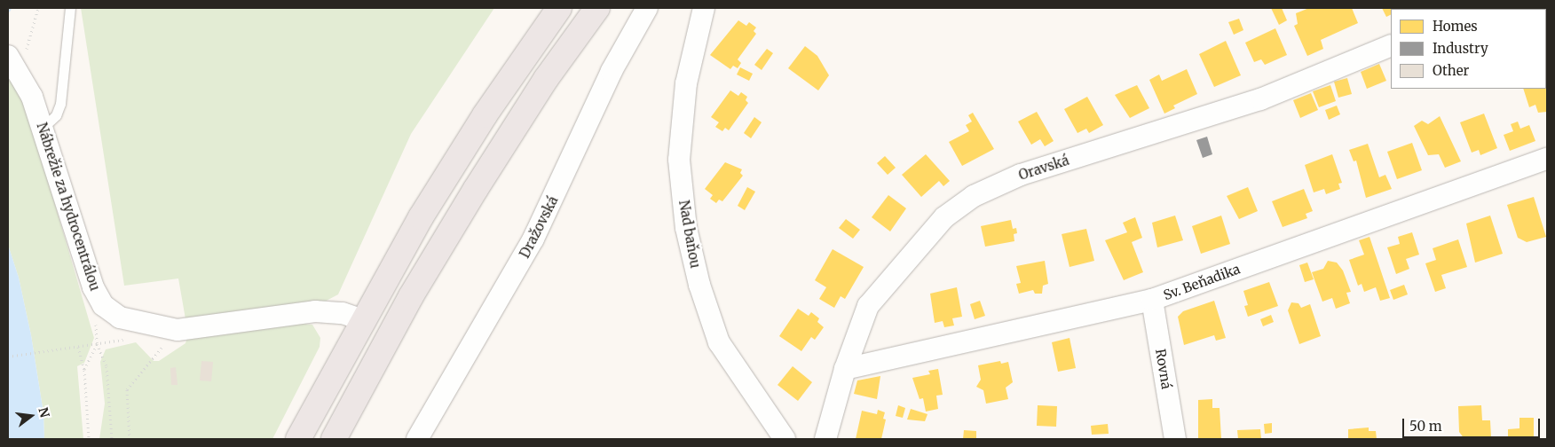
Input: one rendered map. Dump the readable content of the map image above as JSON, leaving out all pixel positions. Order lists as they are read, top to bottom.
{
  "streets": {
    "street": [
      "Oravská",
      "Nábrežie za hydrocentrálou",
      "Dražovská",
      "Nad baňou",
      "Sv. Beňadika",
      "Rovná"
    ]
  },
  "crossings": [
    ["Oravská", "Sv. Beňadika"],
    ["Sv. Beňadika", "Rovná"]
  ],
  "legend": ["Homes", "Industry", "Other"],
  "scale_bar": "50 m",
  "north": "right"
}
